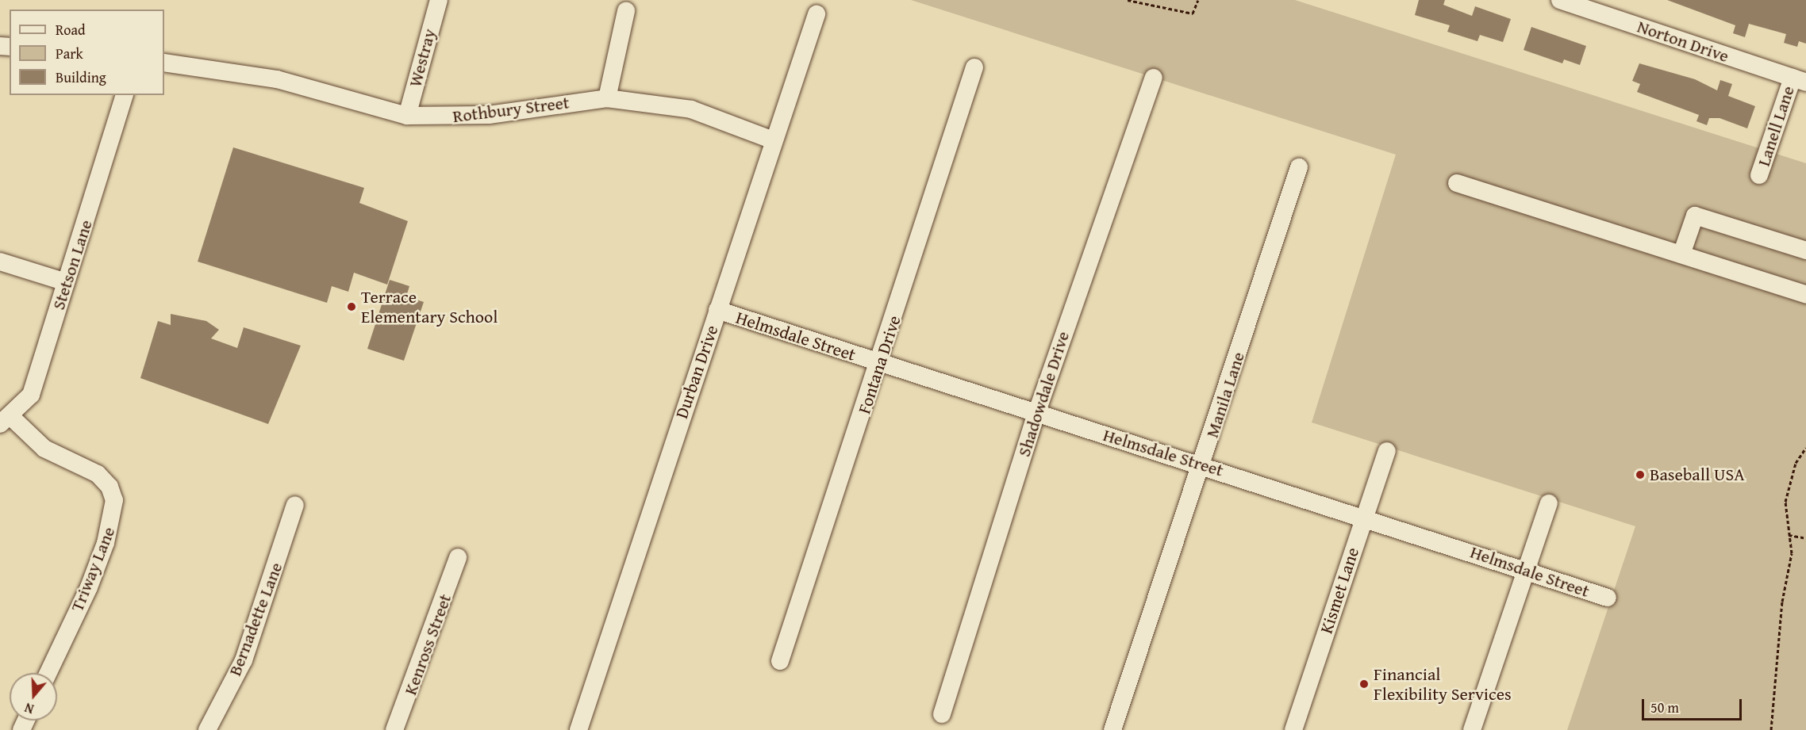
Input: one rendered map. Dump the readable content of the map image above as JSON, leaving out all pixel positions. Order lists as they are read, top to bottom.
{
  "streets": {
    "street": [
      "Norton Drive",
      "Westray",
      "Rothbury Street",
      "Lanell Lane",
      "Stetson Lane",
      "Helmsdale Street",
      "Fontana Drive",
      "Durban Drive",
      "Shadowdale Drive",
      "Manila Lane",
      "Triway Lane",
      "Kismet Lane",
      "Bernadette Lane",
      "Kenross Street"
    ]
  },
  "crossings": [
    ["Norton Drive", "Lanell Lane"],
    ["Westray", "Rothbury Street"],
    ["Rothbury Street", "Durban Drive"],
    ["Stetson Lane", "Triway Lane"],
    ["Helmsdale Street", "Fontana Drive"],
    ["Helmsdale Street", "Durban Drive"],
    ["Helmsdale Street", "Shadowdale Drive"],
    ["Helmsdale Street", "Manila Lane"],
    ["Helmsdale Street", "Kismet Lane"]
  ],
  "places": ["Terrace Elementary School", "Baseball USA", "Financial Flexibility Services"],
  "legend": ["Road", "Park", "Building"],
  "scale_bar": "50 m",
  "north": "bottom"
}
